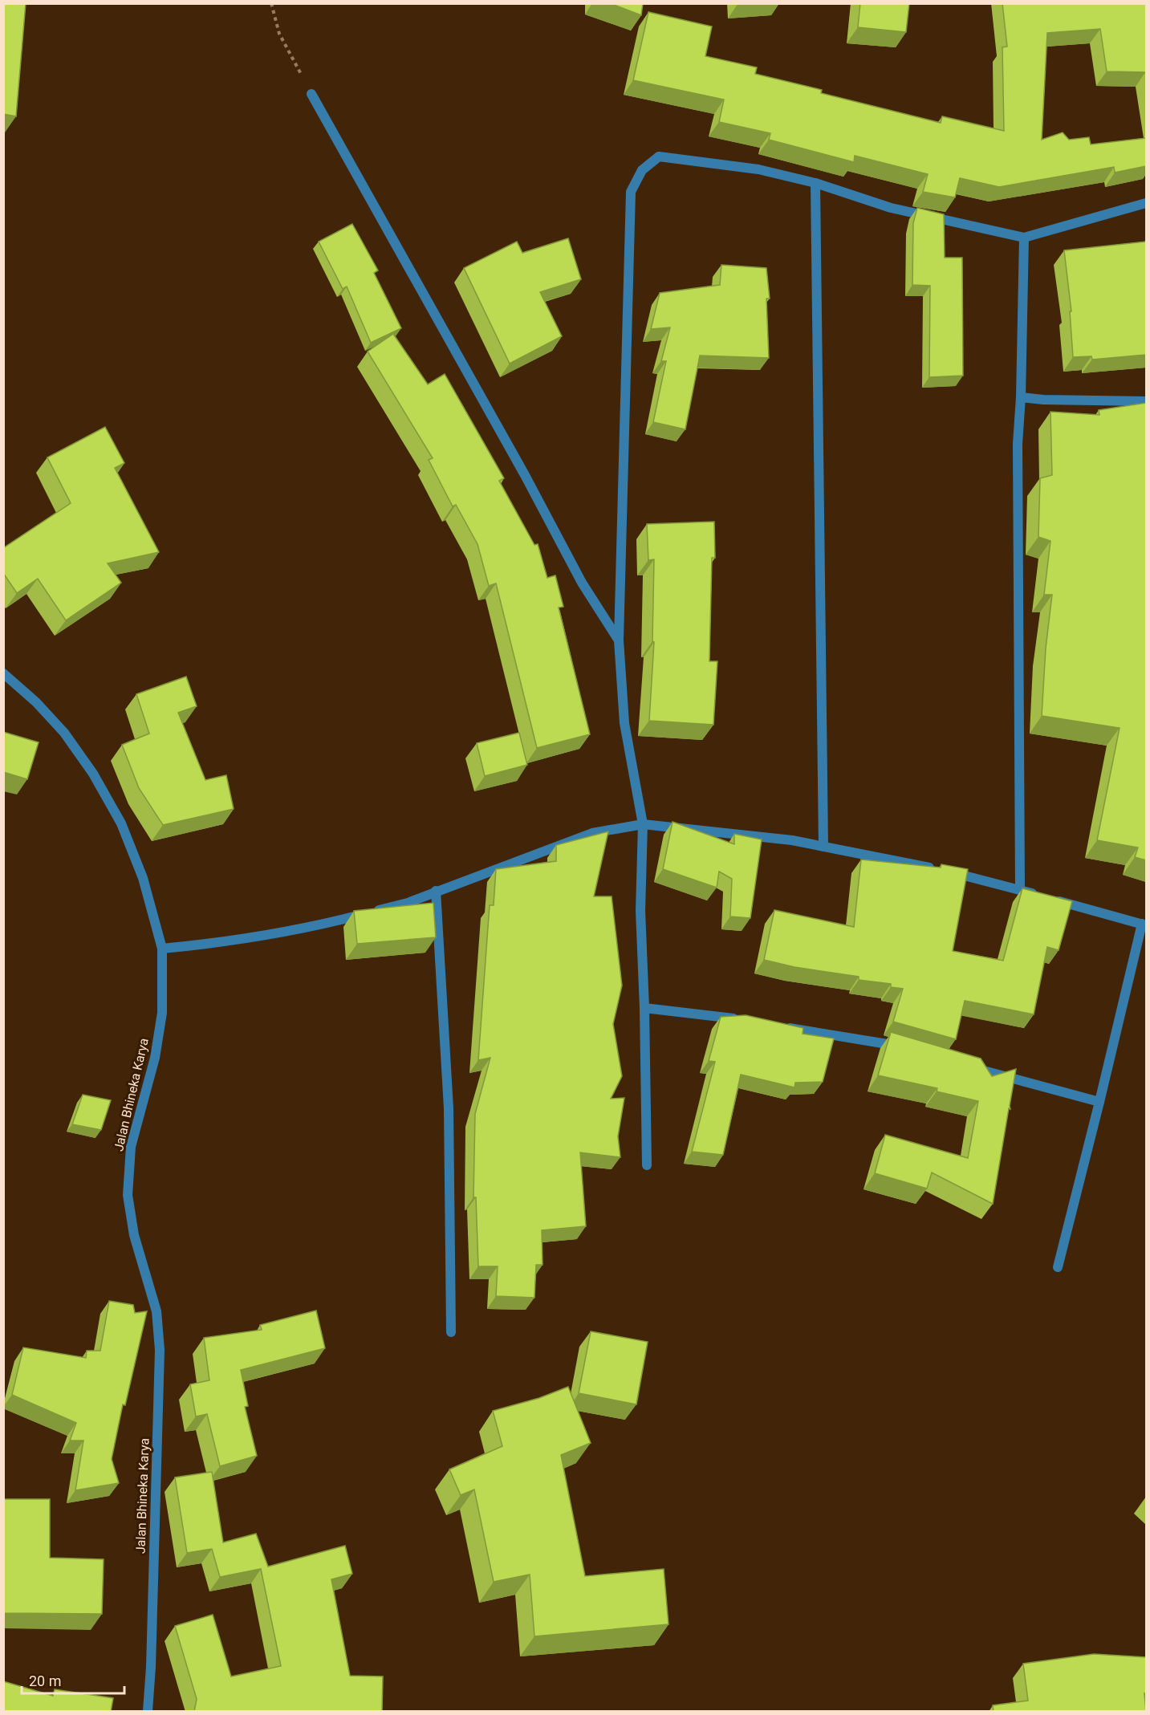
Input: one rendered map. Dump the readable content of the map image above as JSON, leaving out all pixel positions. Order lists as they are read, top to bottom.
{
  "streets": {
    "street": ["Jalan Bhineka Karya"]
  },
  "scale_bar": "20 m"
}
